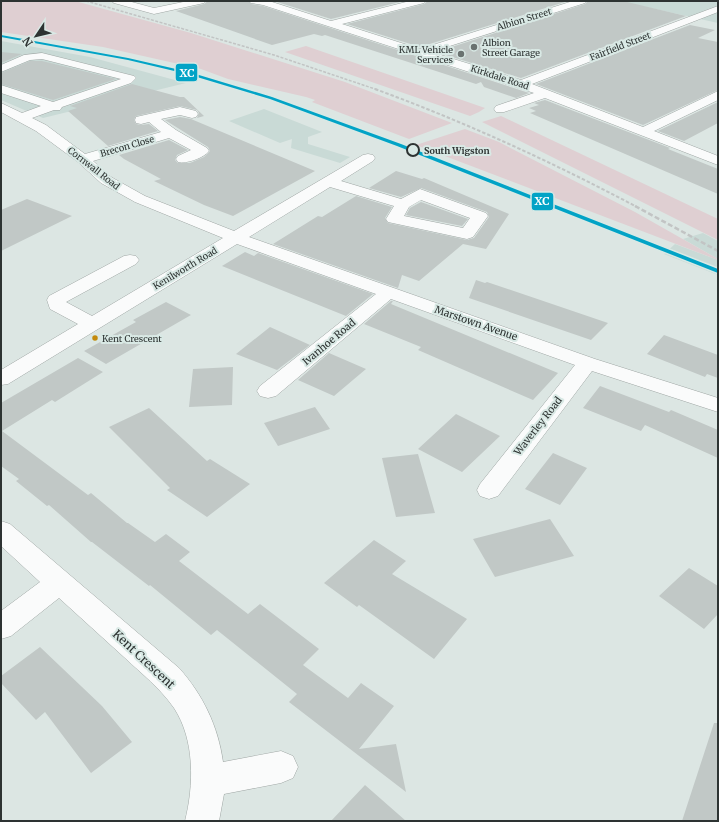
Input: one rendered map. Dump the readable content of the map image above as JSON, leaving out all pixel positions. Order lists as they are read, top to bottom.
{
  "streets": {
    "street": [
      "Albion Street",
      "Fairfield Street",
      "Kirkdale Road",
      "Brecon Close",
      "Cornwall Road",
      "Kenilworth Road",
      "Marstown Avenue",
      "Ivanhoe Road",
      "Waverley Road",
      "Kent Crescent"
    ]
  },
  "crossings": [
    ["Albion Street", "Kirkdale Road"],
    ["Fairfield Street", "Kirkdale Road"],
    ["Brecon Close", "Cornwall Road"],
    ["Cornwall Road", "Kenilworth Road"],
    ["Cornwall Road", "Marstown Avenue"],
    ["Kenilworth Road", "Marstown Avenue"],
    ["Marstown Avenue", "Ivanhoe Road"],
    ["Marstown Avenue", "Waverley Road"]
  ],
  "places": [
    "Albion Street Garage",
    "KML Vehicle Services",
    "South Wigston",
    "Kent Crescent"
  ],
  "lines": ["transit line XC"],
  "north": "bottom left"
}
